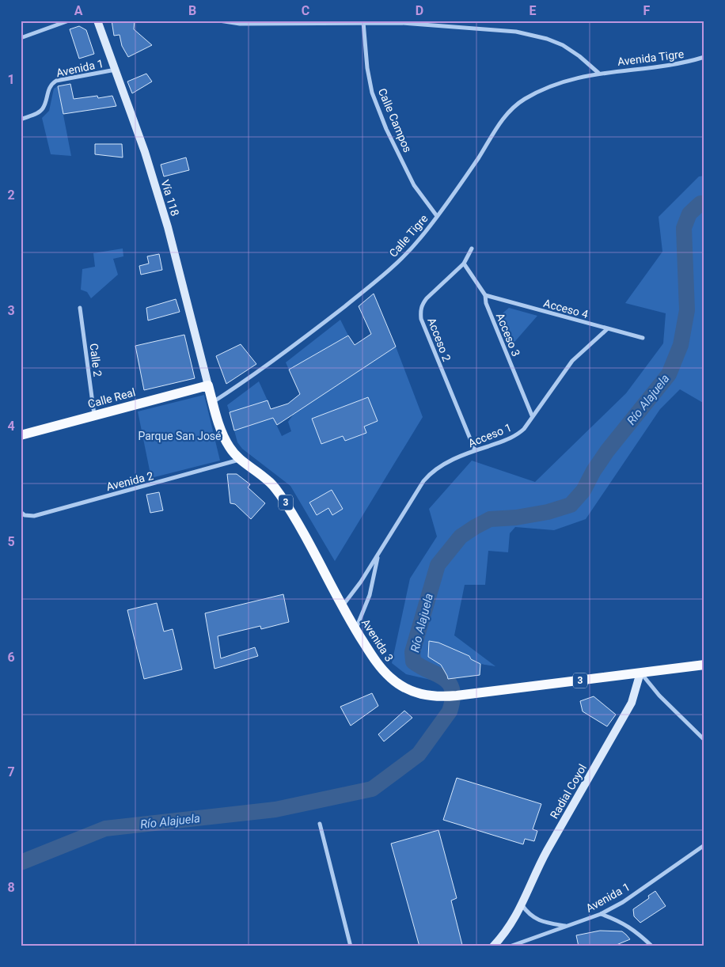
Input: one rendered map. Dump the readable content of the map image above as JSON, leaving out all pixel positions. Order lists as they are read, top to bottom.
{
  "streets": {
    "main road": [
      "Vía 118",
      "Calle Real",
      "3",
      "Avenida 3",
      "Radial Coyol"
    ],
    "street": [
      "Avenida Tigre",
      "Avenida 1",
      "Calle Campos",
      "Calle Tigre",
      "Acceso 4",
      "Acceso 3",
      "Acceso 2",
      "Calle 2",
      "Acceso 1",
      "Avenida 2"
    ]
  },
  "crossings": [
    ["Avenida Tigre", "Calle Tigre"],
    ["Avenida 1", "Vía 118"],
    ["Calle Campos", "Calle Tigre"],
    ["Vía 118", "Calle Real"],
    ["Vía 118", "Avenida 3"],
    ["Calle Tigre", "Avenida 3"],
    ["Acceso 4", "Acceso 3"],
    ["Acceso 4", "Acceso 1"],
    ["Acceso 3", "Acceso 2"],
    ["Acceso 3", "Acceso 1"],
    ["Acceso 2", "Acceso 1"],
    ["Calle 2", "Calle Real"],
    ["Calle Real", "Avenida 3"],
    ["Acceso 1", "Avenida 3"],
    ["Avenida 2", "Avenida 3"],
    ["Avenida 3", "Radial Coyol"]
  ],
  "water": ["Río Alajuela"],
  "parks": ["Parque San José"],
  "grid": {
    "columns": [
      "A",
      "B",
      "C",
      "D",
      "E",
      "F"
    ],
    "rows": [
      "1",
      "2",
      "3",
      "4",
      "5",
      "6",
      "7",
      "8"
    ]
  }
}
